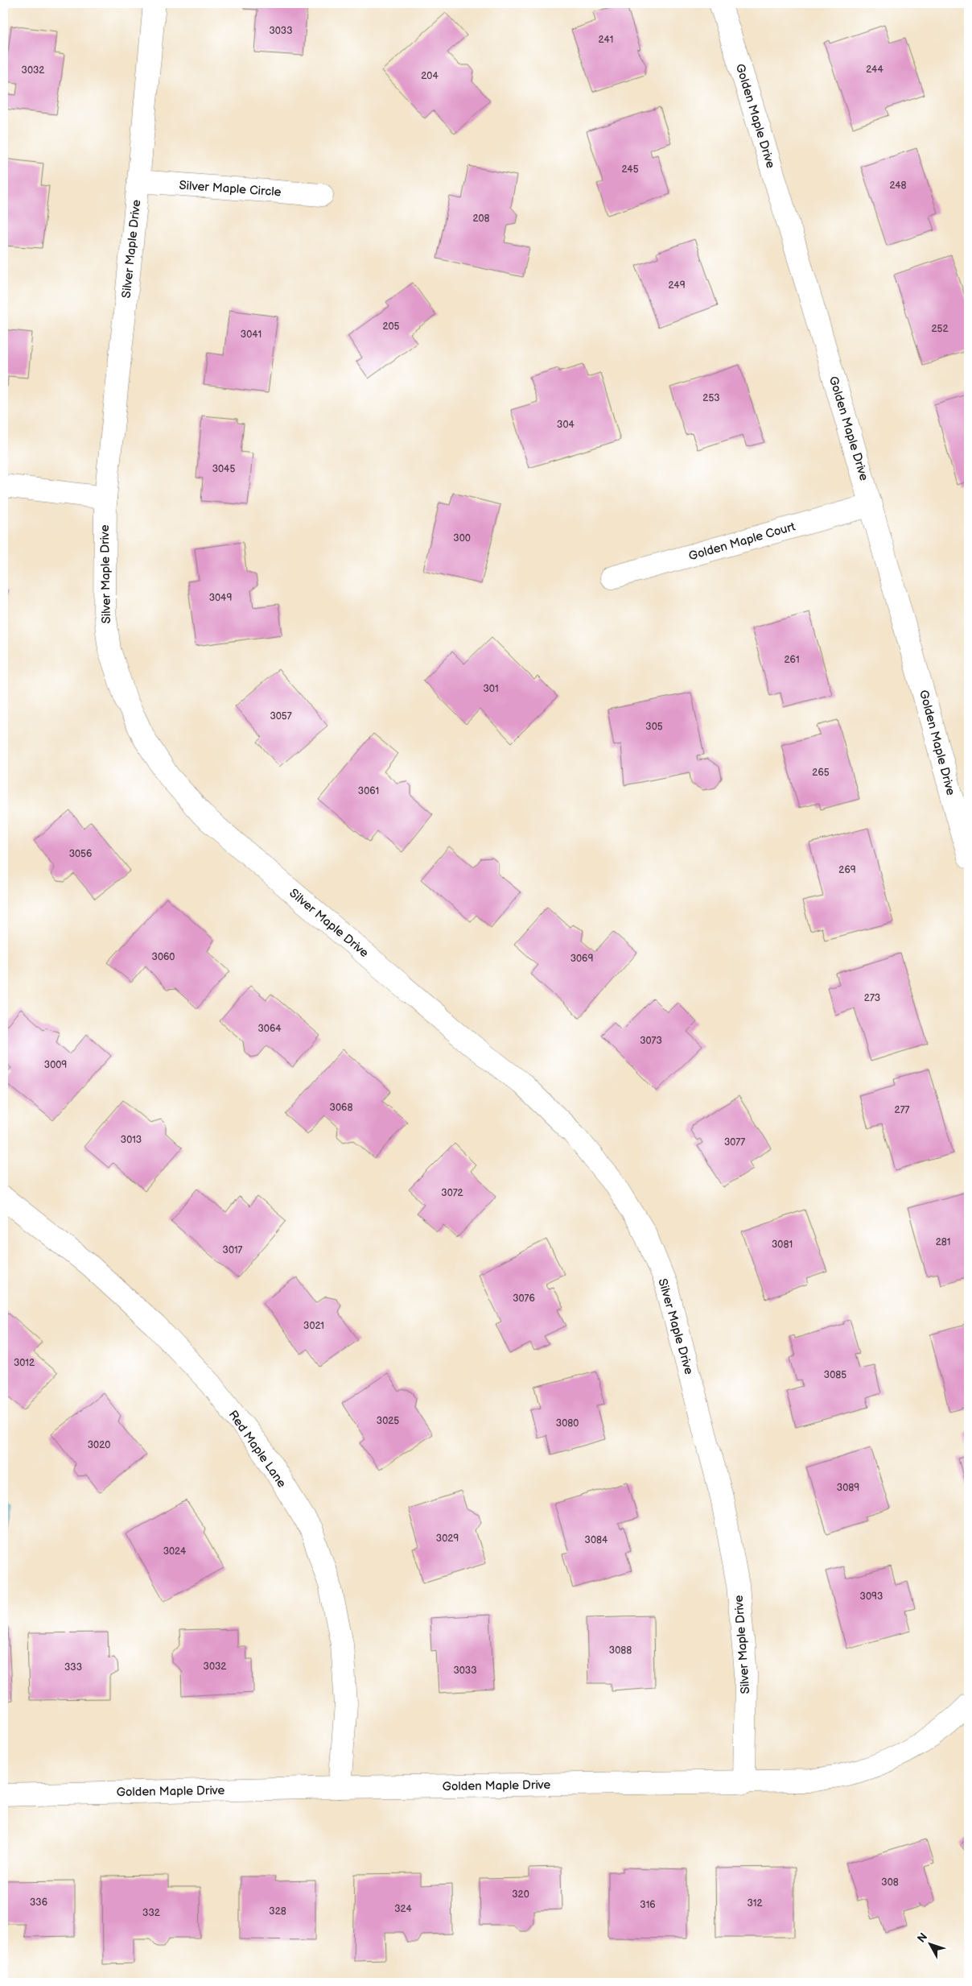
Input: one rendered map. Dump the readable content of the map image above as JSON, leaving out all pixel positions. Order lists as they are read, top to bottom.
{
  "streets": {
    "street": [
      "Golden Maple Drive",
      "Silver Maple Circle",
      "Silver Maple Drive",
      "Golden Maple Court",
      "Red Maple Lane"
    ]
  },
  "crossings": [
    ["Golden Maple Drive", "Silver Maple Drive"],
    ["Golden Maple Drive", "Golden Maple Court"],
    ["Golden Maple Drive", "Red Maple Lane"],
    ["Silver Maple Circle", "Silver Maple Drive"]
  ],
  "house_numbers": [
    "3033",
    "241",
    "244",
    "3032",
    "204",
    "245",
    "248",
    "208",
    "249",
    "205",
    "252",
    "3041",
    "253",
    "304",
    "3045",
    "300",
    "3049",
    "261",
    "301",
    "3057",
    "305",
    "265",
    "3061",
    "3056",
    "269",
    "3060",
    "3069",
    "273",
    "3064",
    "3073",
    "3009",
    "3068",
    "277",
    "3013",
    "3077",
    "3072",
    "281",
    "3081",
    "3017",
    "3076",
    "3021",
    "3012",
    "3085",
    "3025",
    "3080",
    "3020",
    "3089",
    "3029",
    "3084",
    "3024",
    "3093",
    "3088",
    "3032",
    "333",
    "3033",
    "308",
    "320",
    "336",
    "312",
    "316",
    "324",
    "328",
    "332"
  ],
  "north": "top left"
}
